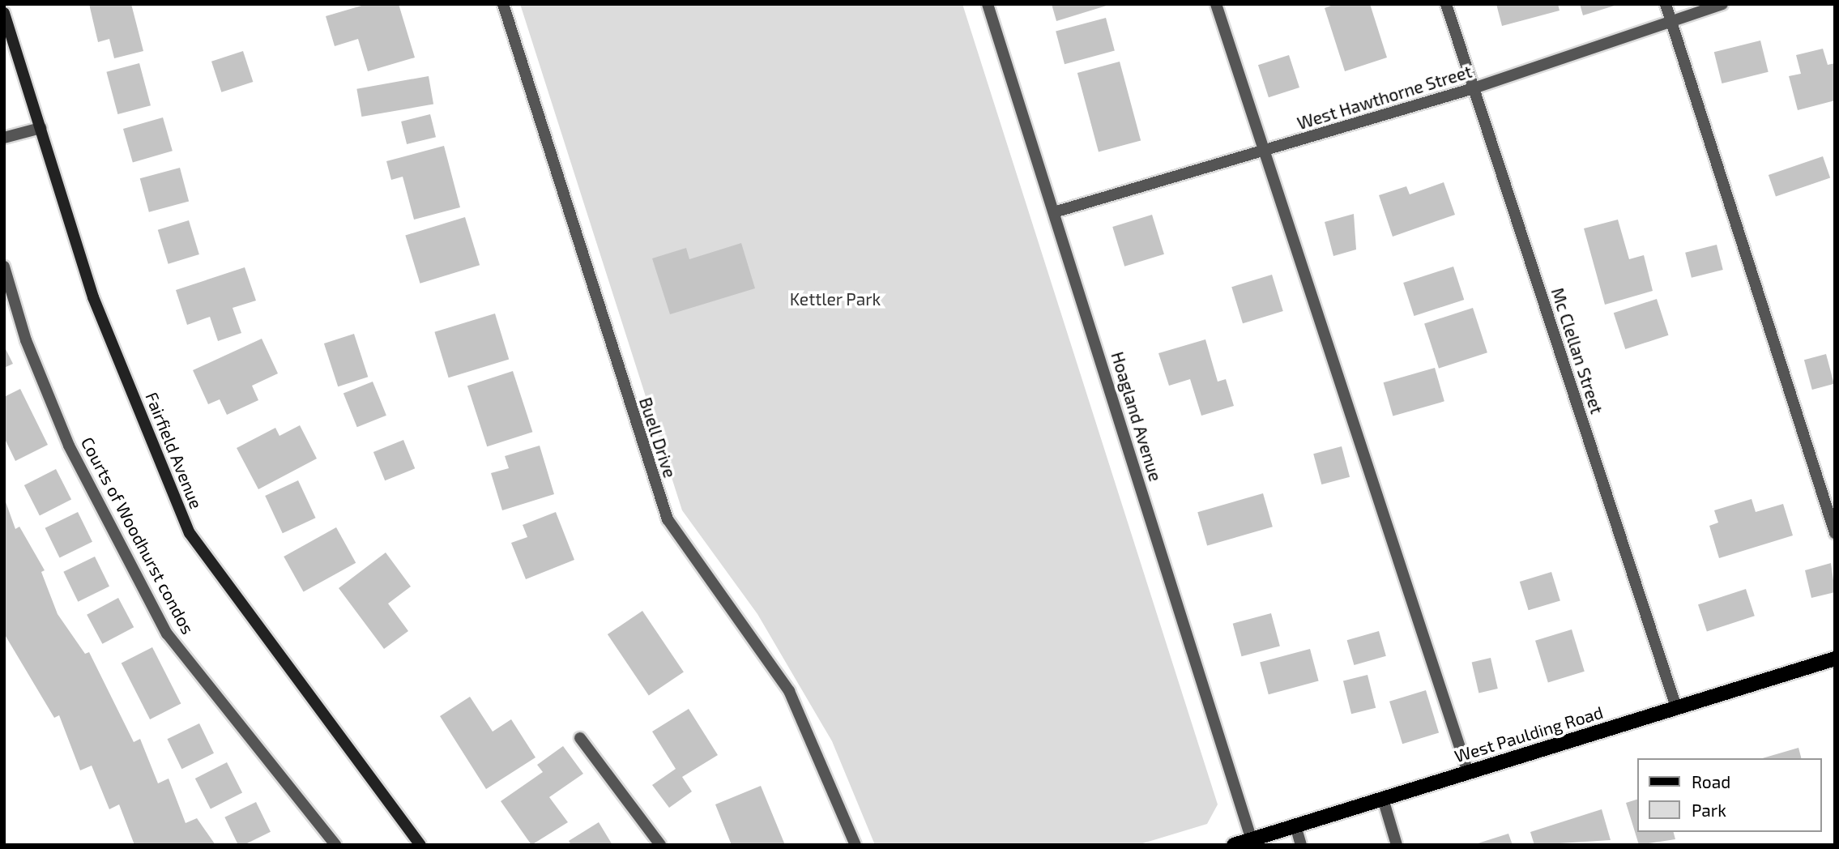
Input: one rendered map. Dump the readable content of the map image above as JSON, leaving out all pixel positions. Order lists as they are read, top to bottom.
{
  "streets": {
    "main road": ["Fairfield Avenue", "West Paulding Road"],
    "street": [
      "West Hawthorne Street",
      "Mc Clellan Street",
      "Hoagland Avenue",
      "Buell Drive",
      "Courts of Woodhurst condos"
    ]
  },
  "crossings": [
    ["West Hawthorne Street", "Mc Clellan Street"],
    ["West Hawthorne Street", "Hoagland Avenue"],
    ["Mc Clellan Street", "West Paulding Road"],
    ["Hoagland Avenue", "West Paulding Road"]
  ],
  "parks": ["Kettler Park"],
  "legend": ["Road", "Park"]
}
